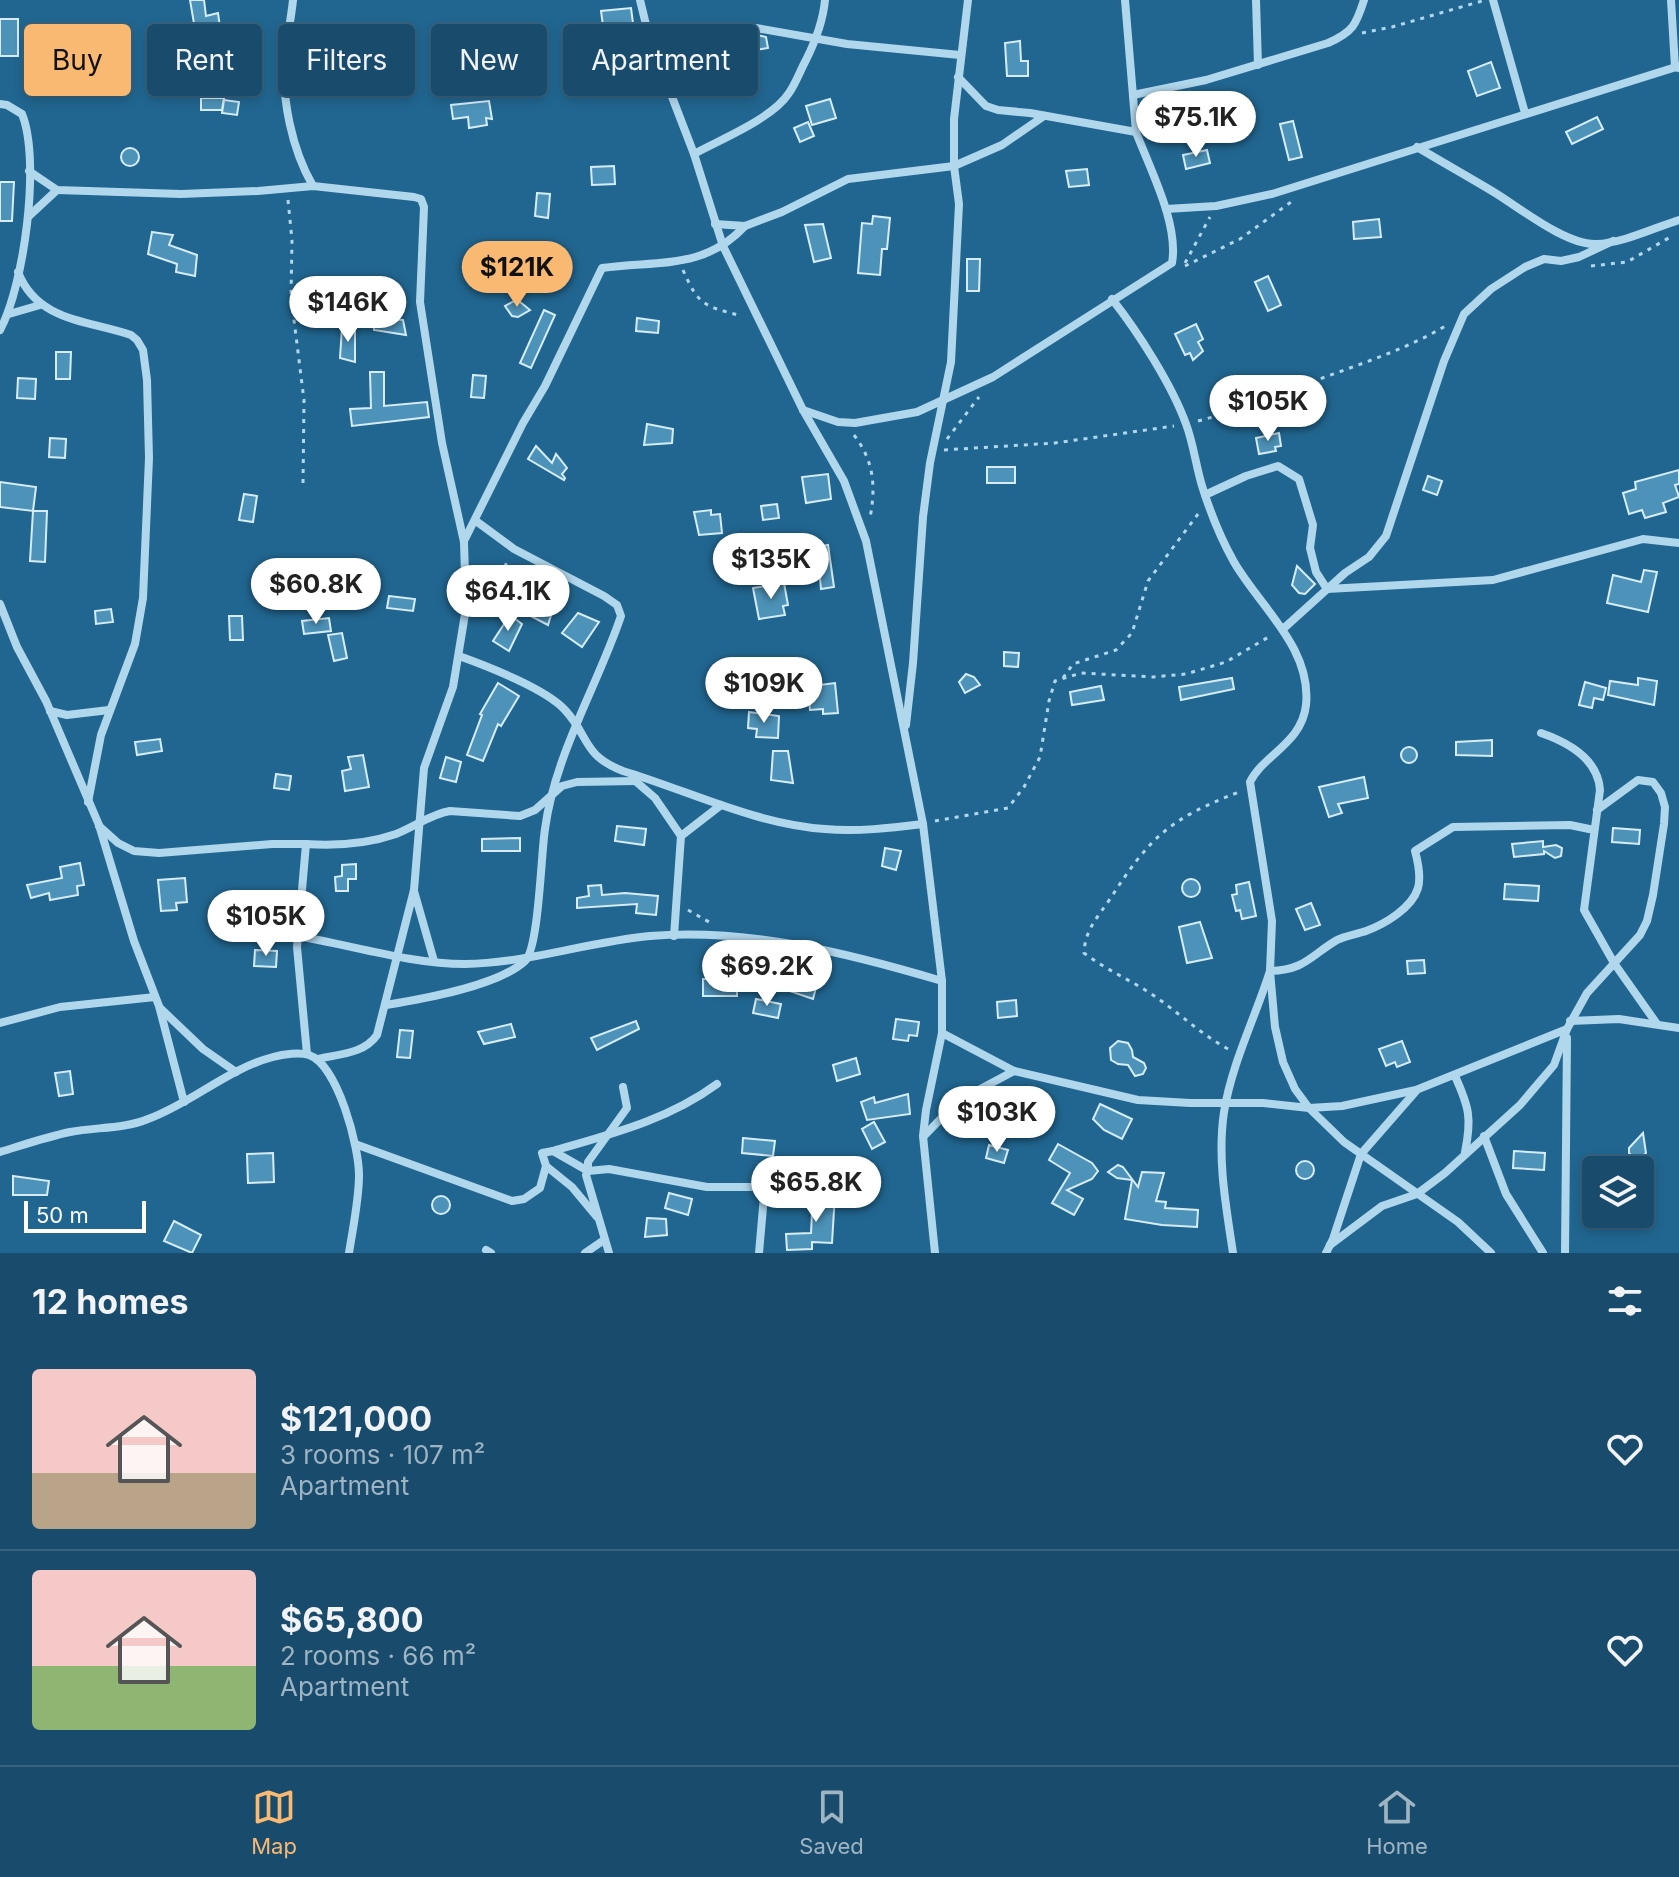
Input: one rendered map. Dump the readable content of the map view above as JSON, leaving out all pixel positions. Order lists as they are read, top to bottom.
{
  "scale_bar": "50 m",
  "page": {
    "chip": [
      "Buy",
      "Rent",
      "Filters",
      "New",
      "Apartment"
    ],
    "price": [
      "$75.1K",
      "$121K",
      "$146K",
      "$105K",
      "$135K",
      "$60.8K",
      "$64.1K",
      "$109K",
      "$105K",
      "$69.2K",
      "$103K",
      "$65.8K"
    ],
    "scale": "50 m",
    "heading": "12 homes",
    "list": [
      {
        "name": "$121,000",
        "note": "3 rooms · 107 m² · Apartment"
      },
      {
        "name": "$65,800",
        "note": "2 rooms · 66 m² · Apartment"
      }
    ],
    "tabs": ["Map", "Saved", "Home"]
  }
}
